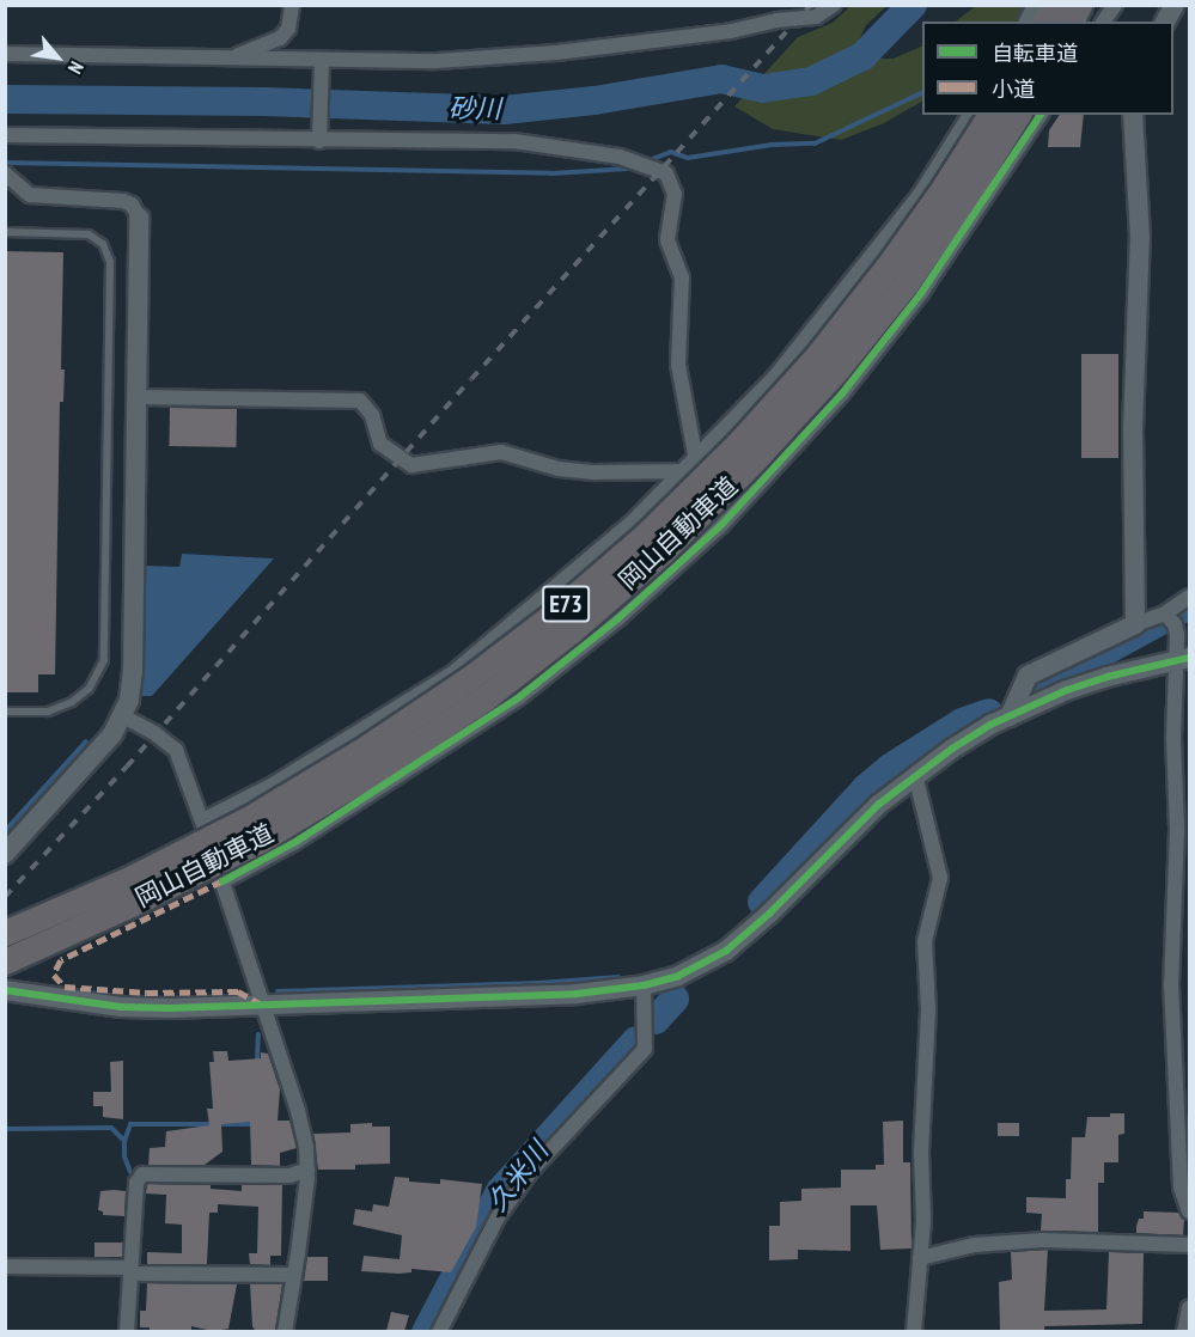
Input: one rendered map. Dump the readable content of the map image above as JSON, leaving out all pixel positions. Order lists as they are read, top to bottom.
{
  "streets": {
    "highway": ["岡山自動車道", "E73"]
  },
  "water": ["砂川", "久米川"],
  "legend": ["自転車道", "小道"],
  "north": "bottom right"
}
